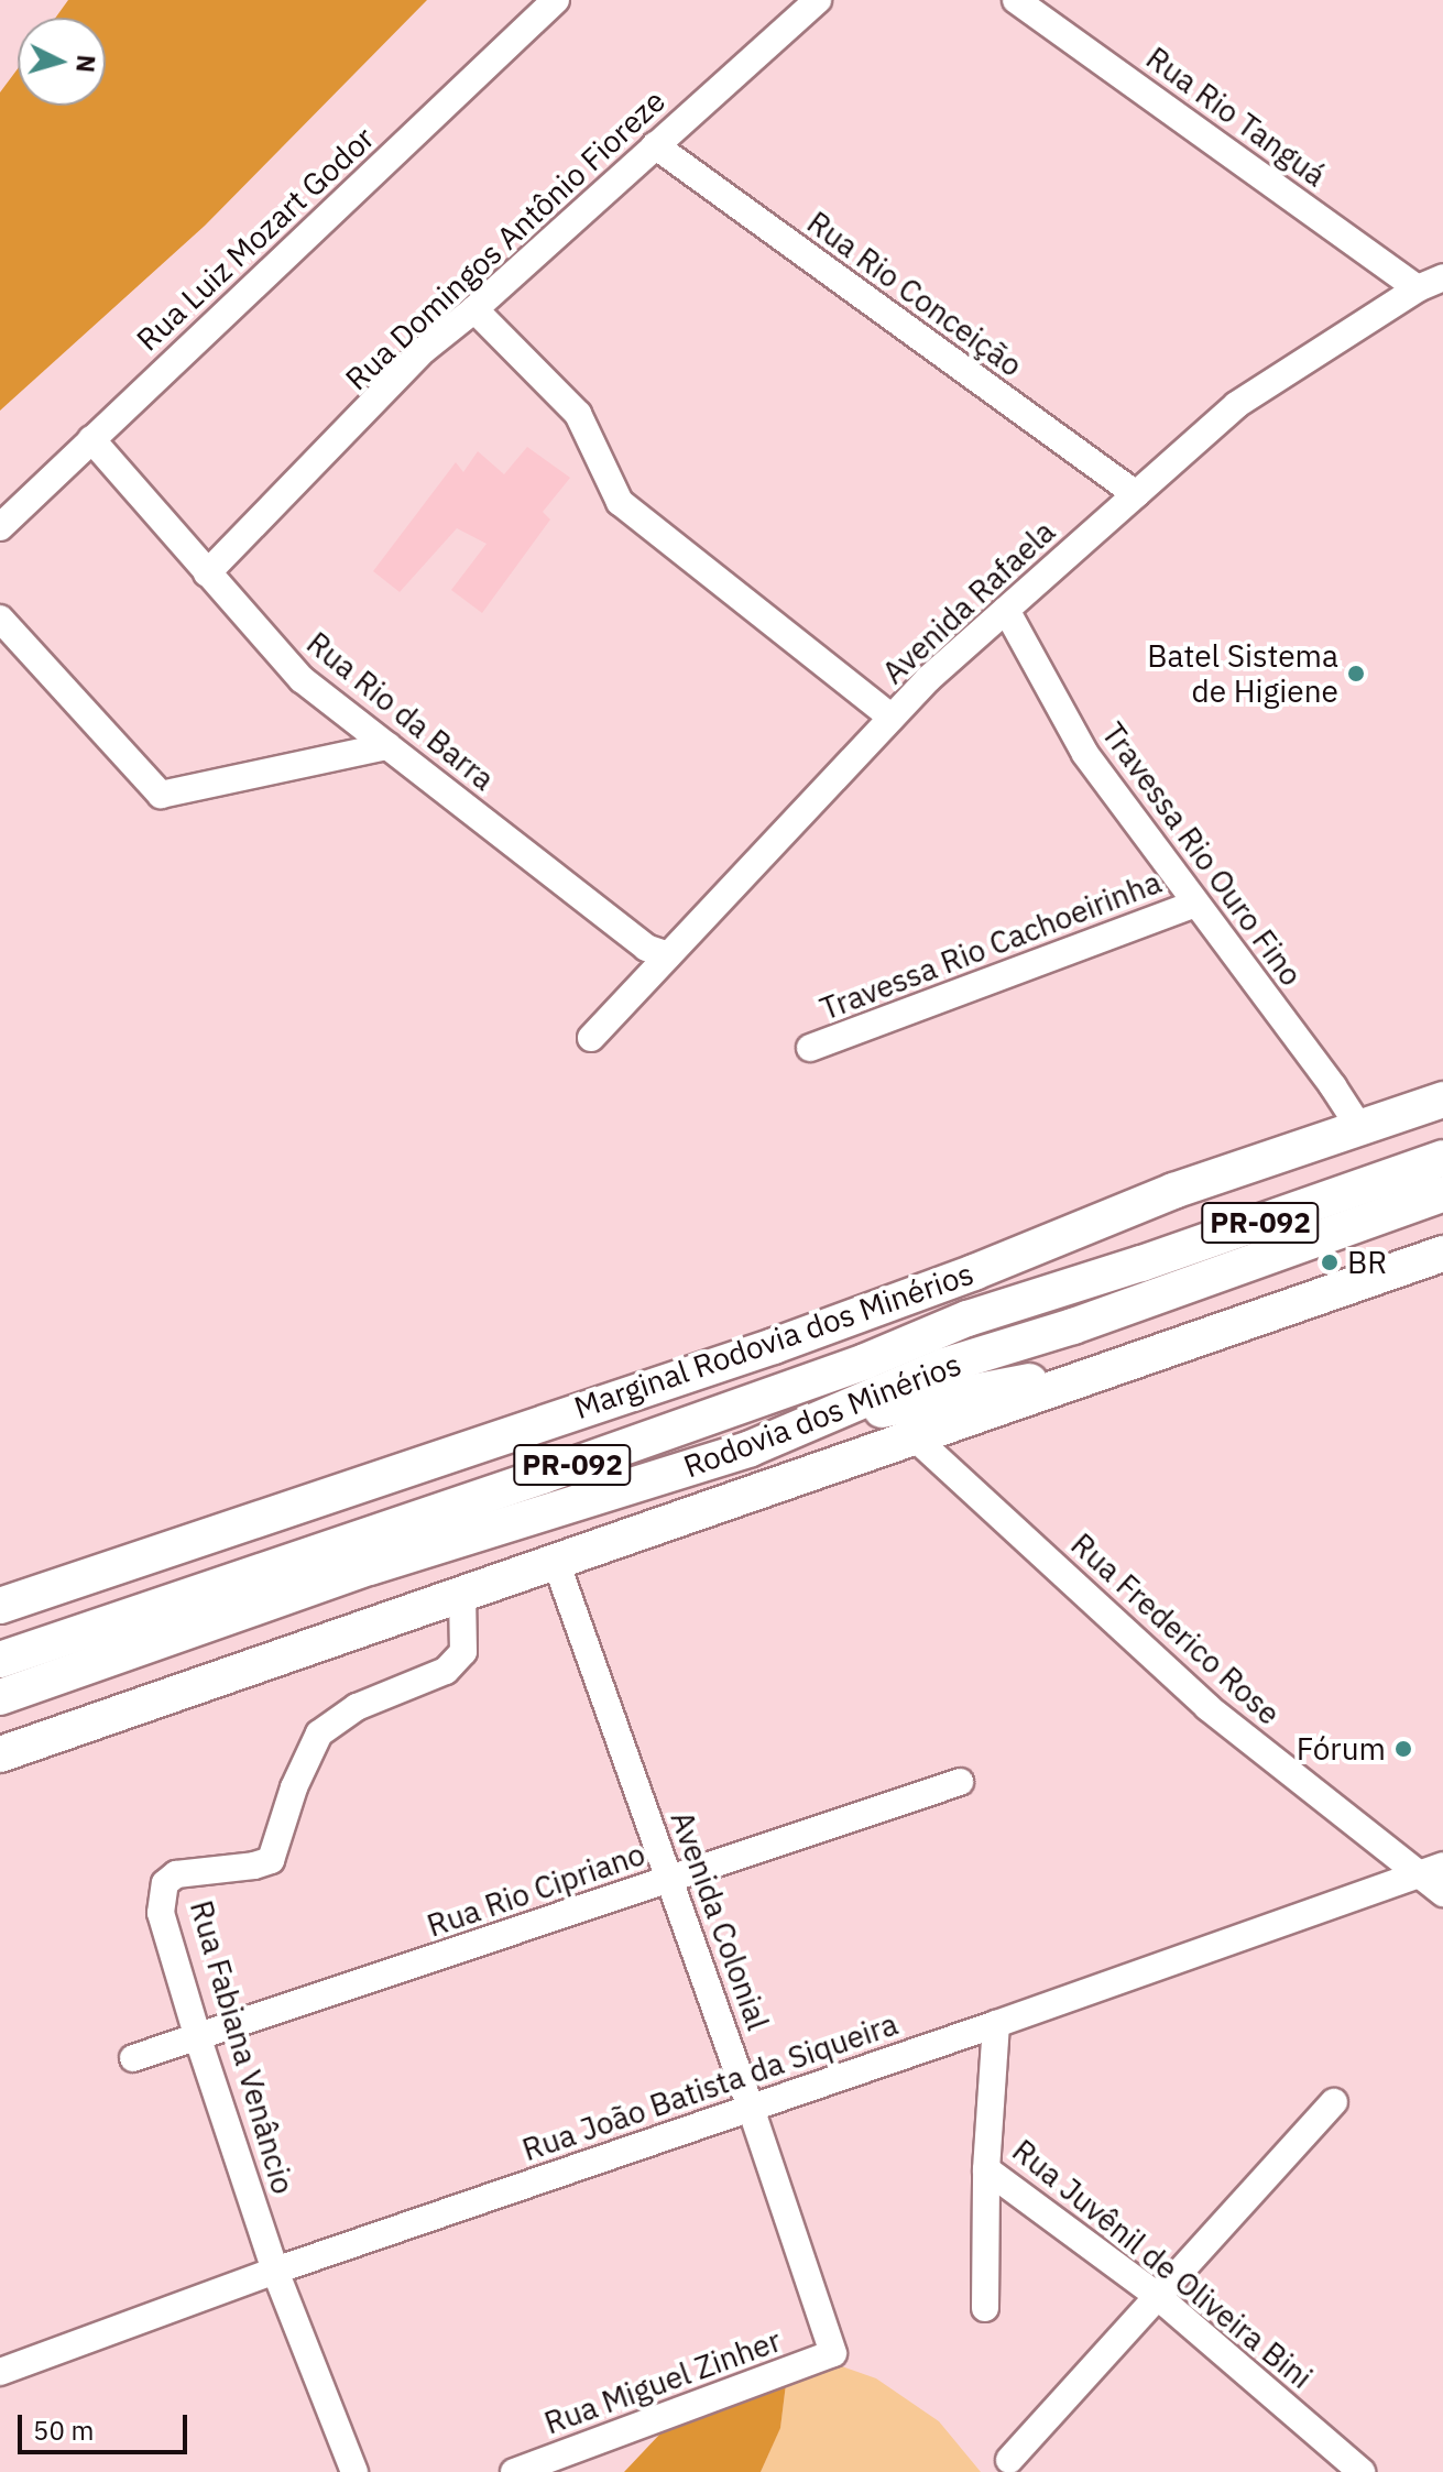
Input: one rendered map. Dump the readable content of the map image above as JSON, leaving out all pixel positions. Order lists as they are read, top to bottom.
{
  "streets": {
    "main road": ["PR-092", "Marginal Rodovia dos Minérios", "Rodovia dos Minérios"],
    "street": [
      "Rua Rio Tanguá",
      "Rua Luiz Mozart Godor",
      "Rua Domingos Antônio Fioreze",
      "Rua Rio Conceição",
      "Avenida Rafaela",
      "Rua Rio da Barra",
      "Travessa Rio Ouro Fino",
      "Travessa Rio Cachoeirinha",
      "Rua Frederico Rose",
      "Rua Rio Cipriano",
      "Avenida Colonial",
      "Rua Fabiana Venâncio",
      "Rua João Batista da Siqueira",
      "Rua Juvênil de Oliveira Bini",
      "Rua Miguel Zinher"
    ]
  },
  "crossings": [
    ["Rua Rio Tanguá", "Avenida Rafaela"],
    ["Rua Luiz Mozart Godor", "Rua Rio da Barra"],
    ["Rua Domingos Antônio Fioreze", "Rua Rio Conceição"],
    ["Rua Domingos Antônio Fioreze", "Rua Rio da Barra"],
    ["Rua Rio Conceição", "Avenida Rafaela"],
    ["Avenida Rafaela", "Rua Rio da Barra"],
    ["Avenida Rafaela", "Travessa Rio Ouro Fino"],
    ["Travessa Rio Ouro Fino", "Travessa Rio Cachoeirinha"],
    ["Travessa Rio Ouro Fino", "Marginal Rodovia dos Minérios"],
    ["Rua Frederico Rose", "Rua João Batista da Siqueira"],
    ["Rua Rio Cipriano", "Avenida Colonial"],
    ["Rua Rio Cipriano", "Rua Fabiana Venâncio"],
    ["Avenida Colonial", "Rua João Batista da Siqueira"],
    ["Avenida Colonial", "Rua Miguel Zinher"],
    ["Rua Fabiana Venâncio", "Rua João Batista da Siqueira"],
    ["Rua João Batista da Siqueira", "Rua Juvênil de Oliveira Bini"]
  ],
  "places": ["Batel Sistema de Higiene", "BR", "Fórum"],
  "scale_bar": "50 m",
  "north": "right"
}
